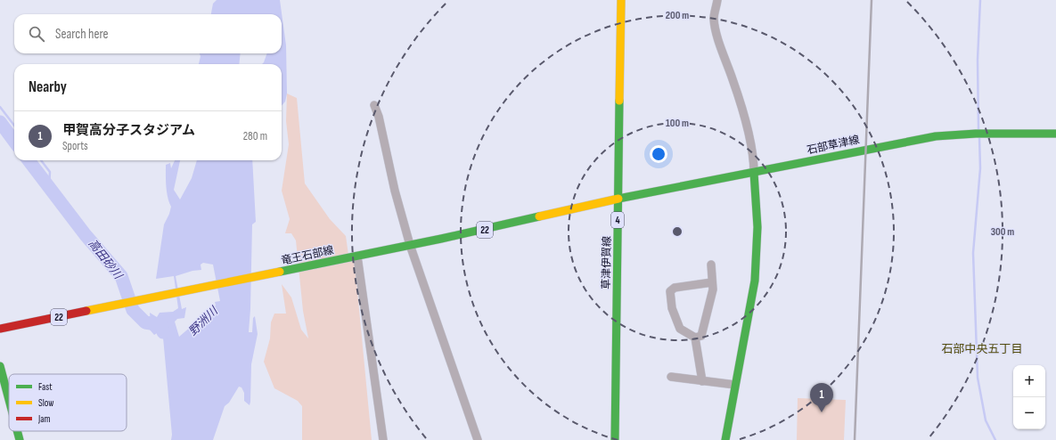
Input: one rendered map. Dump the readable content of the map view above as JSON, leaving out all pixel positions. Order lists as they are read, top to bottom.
{
  "streets": {
    "main road": [
      "石部草津線",
      "4",
      "22",
      "竜王石部線",
      "草津伊賀線"
    ]
  },
  "crossings": [
    ["石部草津線", "竜王石部線"],
    ["石部草津線", "草津伊賀線"],
    ["竜王石部線", "草津伊賀線"]
  ],
  "districts": ["石部中央五丁目"],
  "water": ["高田砂川", "野洲川"],
  "legend": ["Fast", "Slow", "Jam"],
  "page": {
    "search": "Search here",
    "heading": "Nearby",
    "list": [
      {
        "mark": "1",
        "name": "甲賀高分子スタジアム",
        "note": "Sports",
        "value": "280 m"
      }
    ],
    "map_buttons": ["+", "−"],
    "pins": "1"
  },
  "rings": ["200 m", "100 m", "300 m"]
}
